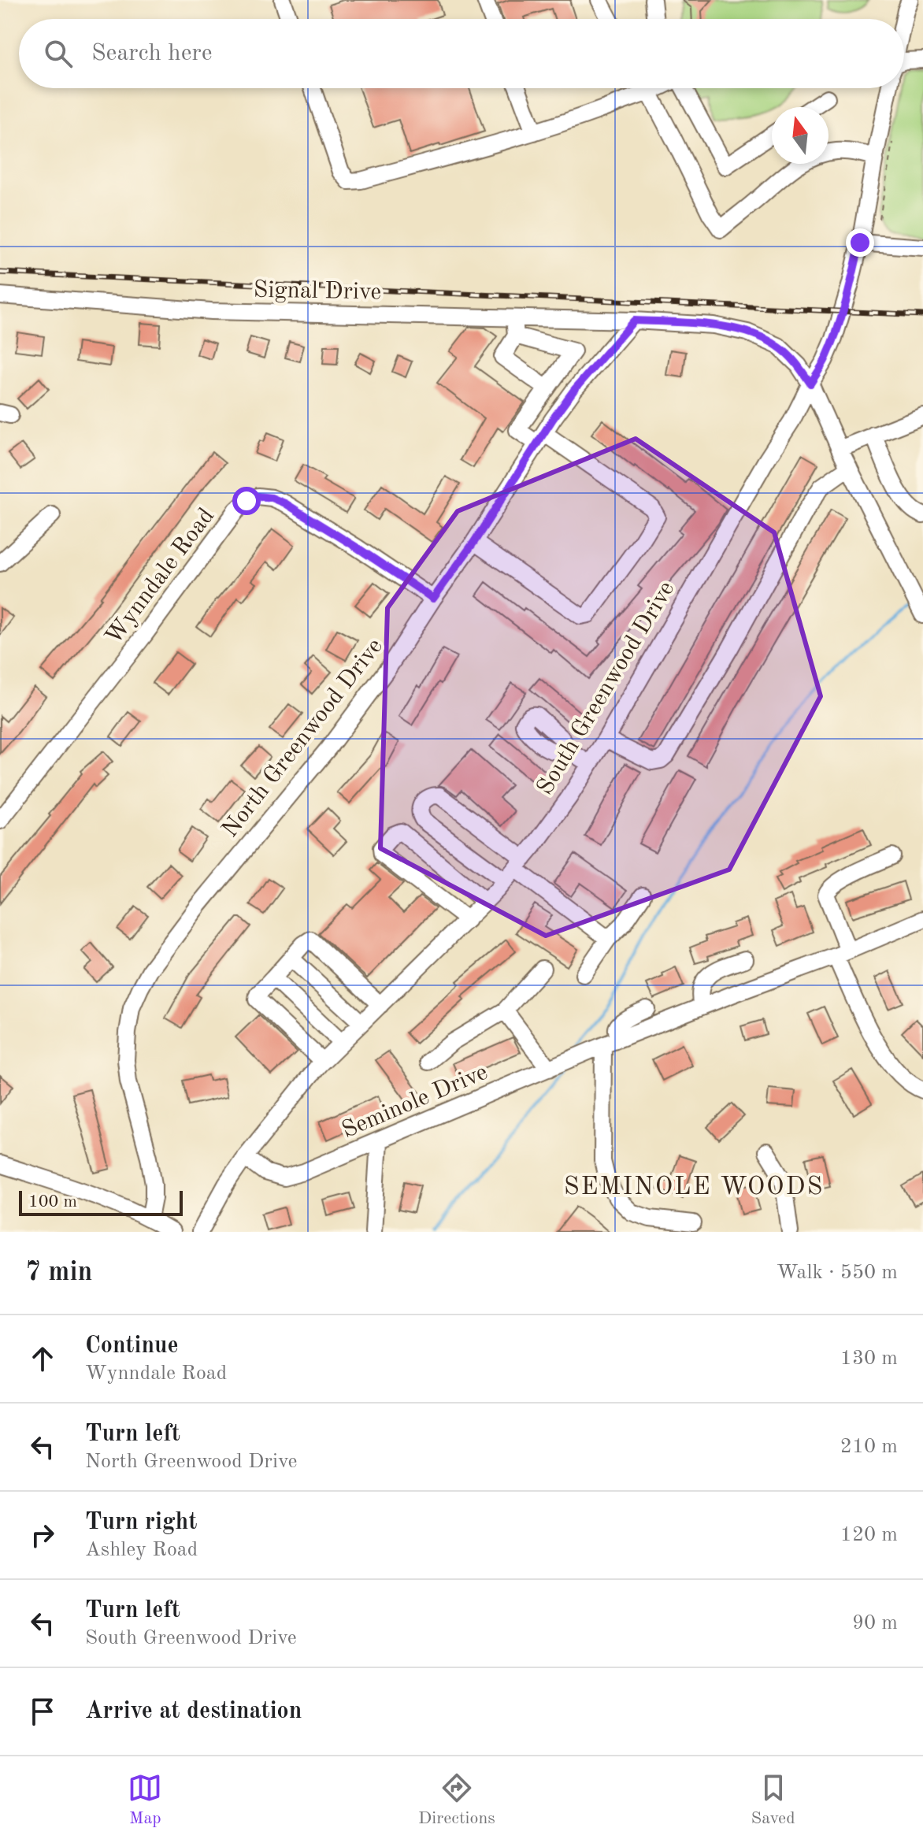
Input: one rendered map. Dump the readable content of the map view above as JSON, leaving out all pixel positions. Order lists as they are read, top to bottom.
{
  "streets": {
    "street": [
      "Signal Drive",
      "Wynndale Road",
      "South Greenwood Drive",
      "North Greenwood Drive",
      "Seminole Drive"
    ]
  },
  "crossings": [
    ["Signal Drive", "South Greenwood Drive"],
    ["Signal Drive", "North Greenwood Drive"],
    ["Wynndale Road", "North Greenwood Drive"],
    ["South Greenwood Drive", "Seminole Drive"]
  ],
  "districts": ["SEMINOLE WOODS"],
  "scale_bar": "100 m",
  "north": "top",
  "page": {
    "search": "Search here",
    "scale": "100 m",
    "heading": ["7 min", "Walk · 550 m"],
    "list": [
      ["Continue", "Wynndale Road", "130 m"],
      ["Turn left", "North Greenwood Drive", "210 m"],
      ["Turn right", "Ashley Road", "120 m"],
      ["Turn left", "South Greenwood Drive", "90 m"],
      "Arrive at destination"
    ],
    "nav": ["Map", "Directions", "Saved"]
  }
}
